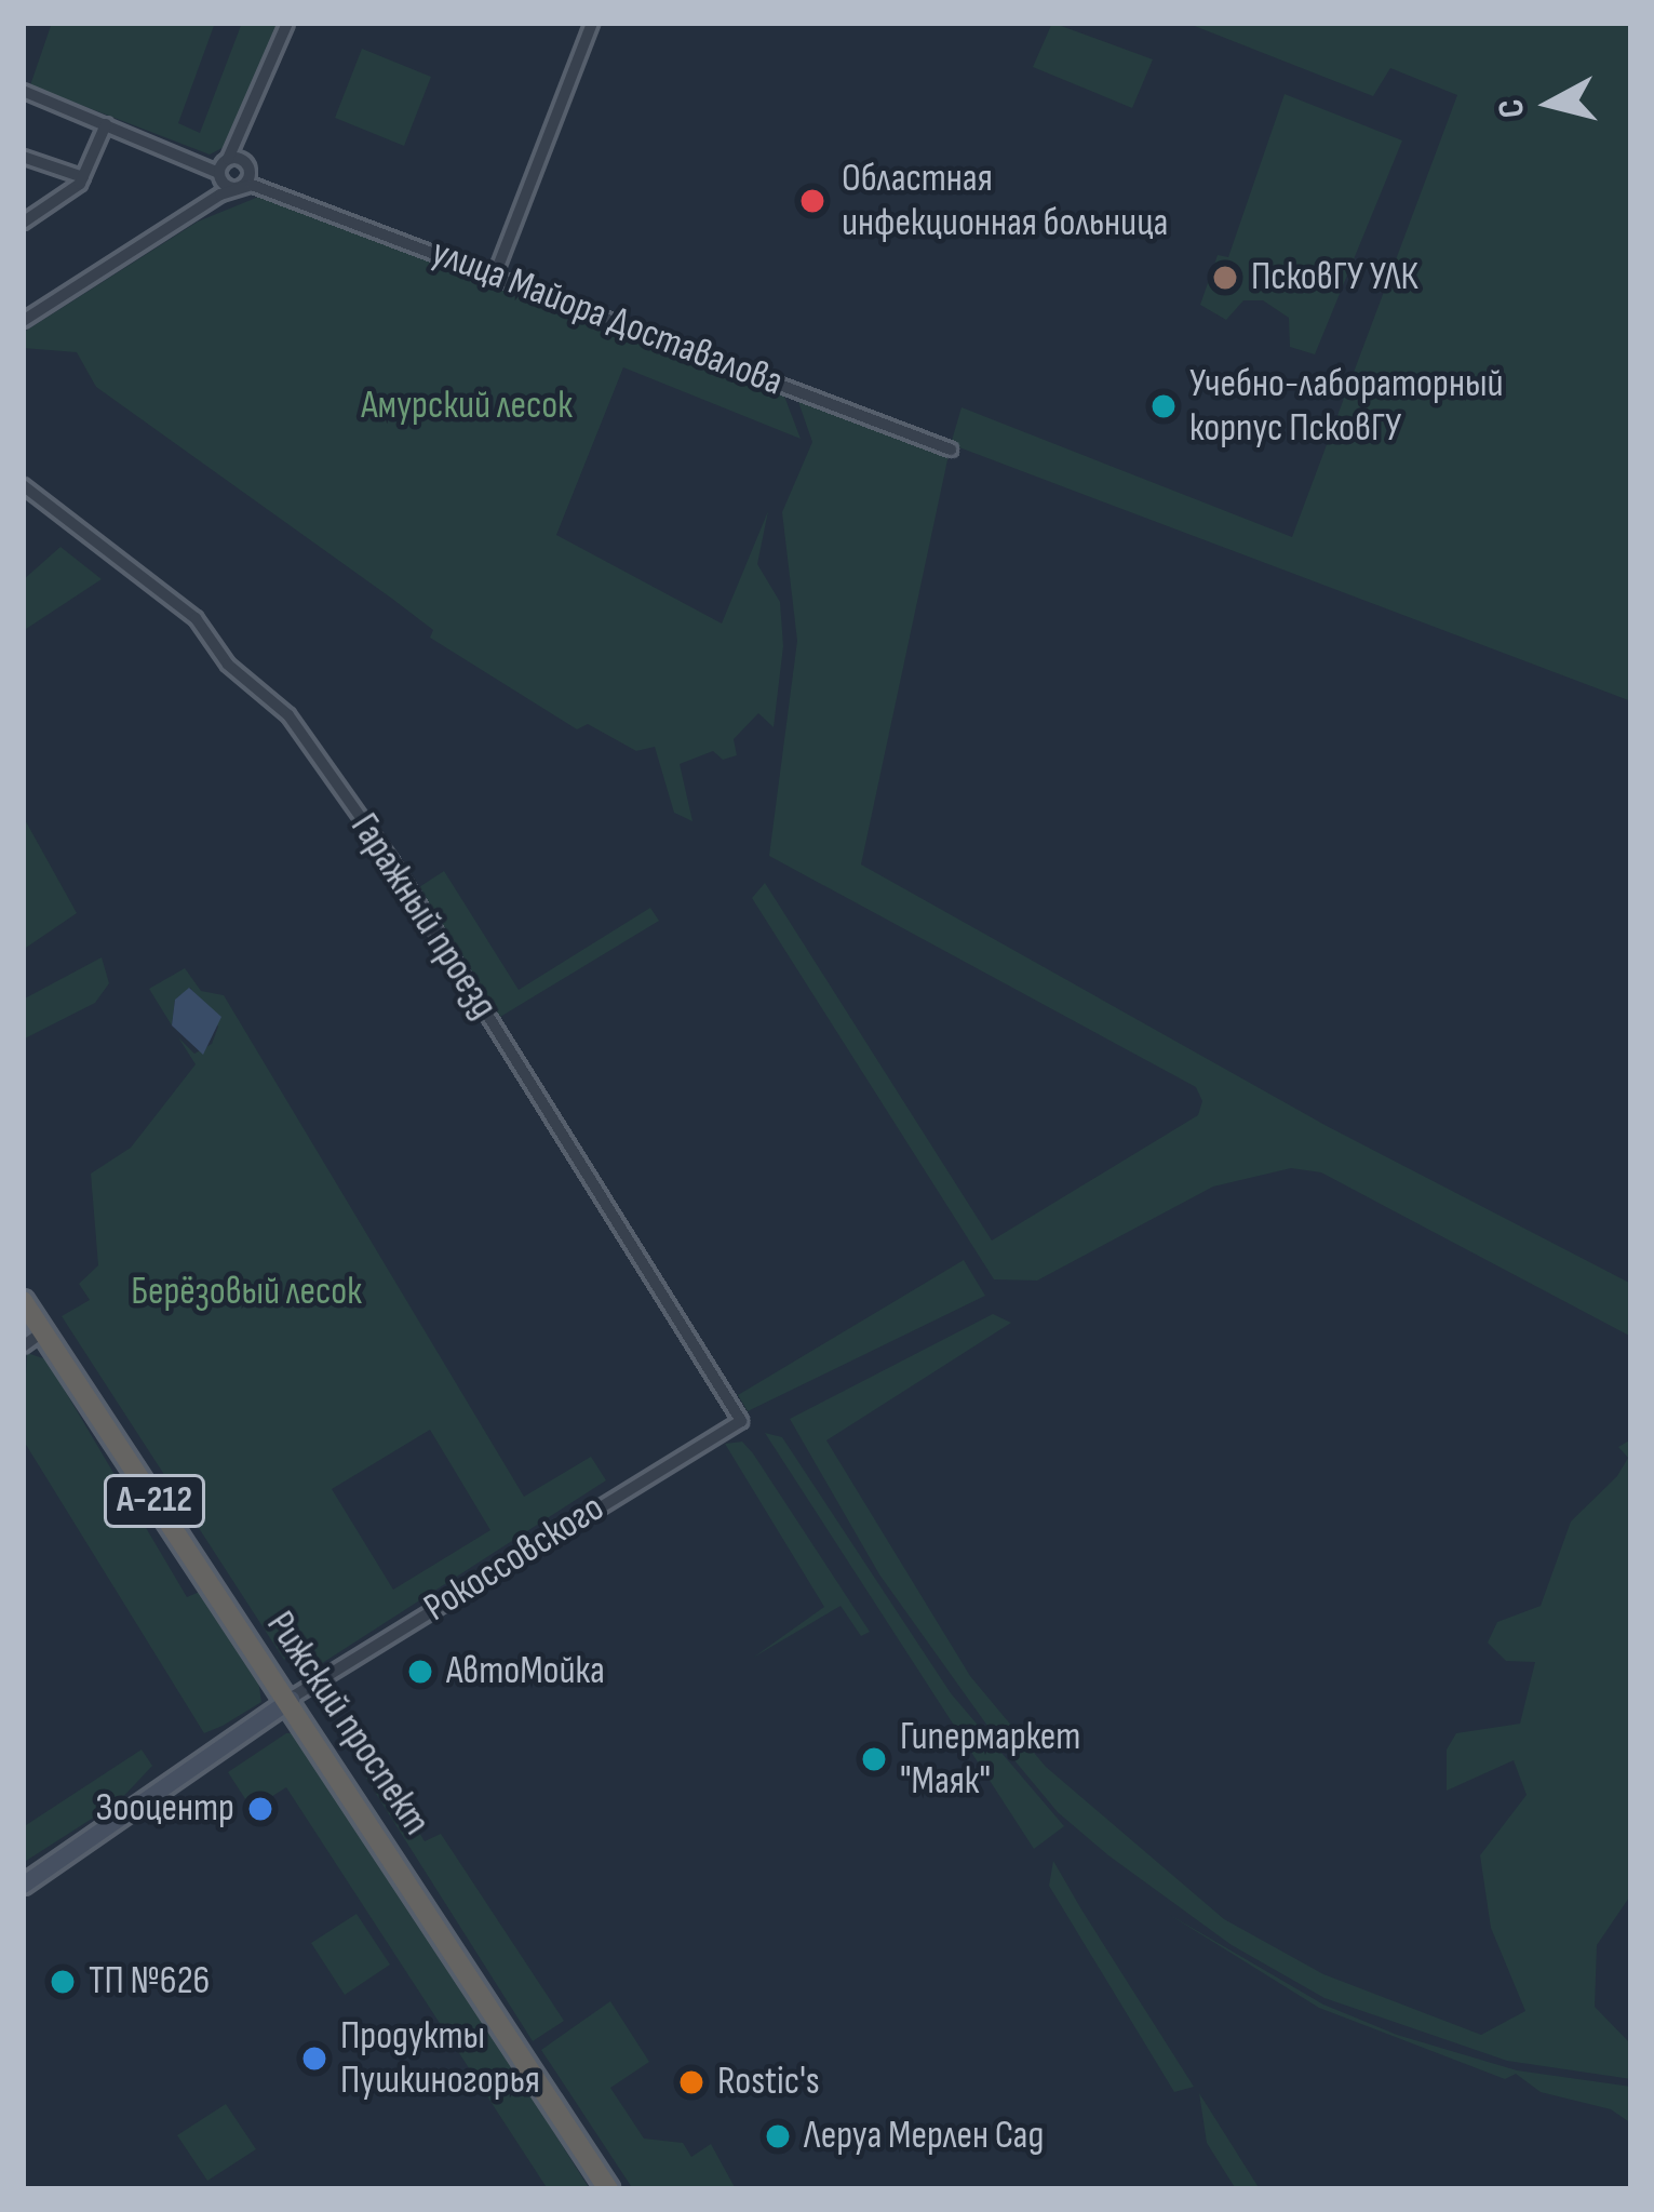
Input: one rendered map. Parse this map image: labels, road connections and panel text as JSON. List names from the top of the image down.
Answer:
{
  "streets": {
    "highway": ["А-212", "Рижский проспект"],
    "street": ["улица Майора Доставалова", "Гаражный проезд", "Рокоссовского"]
  },
  "crossings": [
    ["Гаражный проезд", "Рокоссовского"],
    ["Рокоссовского", "Рижский проспект"]
  ],
  "parks": ["Амурский лесок", "Берёзовый лесок"],
  "places": [
    "Областная инфекционная больница",
    "ПсковГУ УЛК",
    "Учебно-лабораторный корпус ПсковГУ",
    "АвтоМойка",
    "Гипермаркет \"Маяк\"",
    "Зооцентр",
    "ТП №626",
    "Продукты Пушкиногорья",
    "Rostic's",
    "Леруа Мерлен Сад"
  ],
  "north": "left"
}
